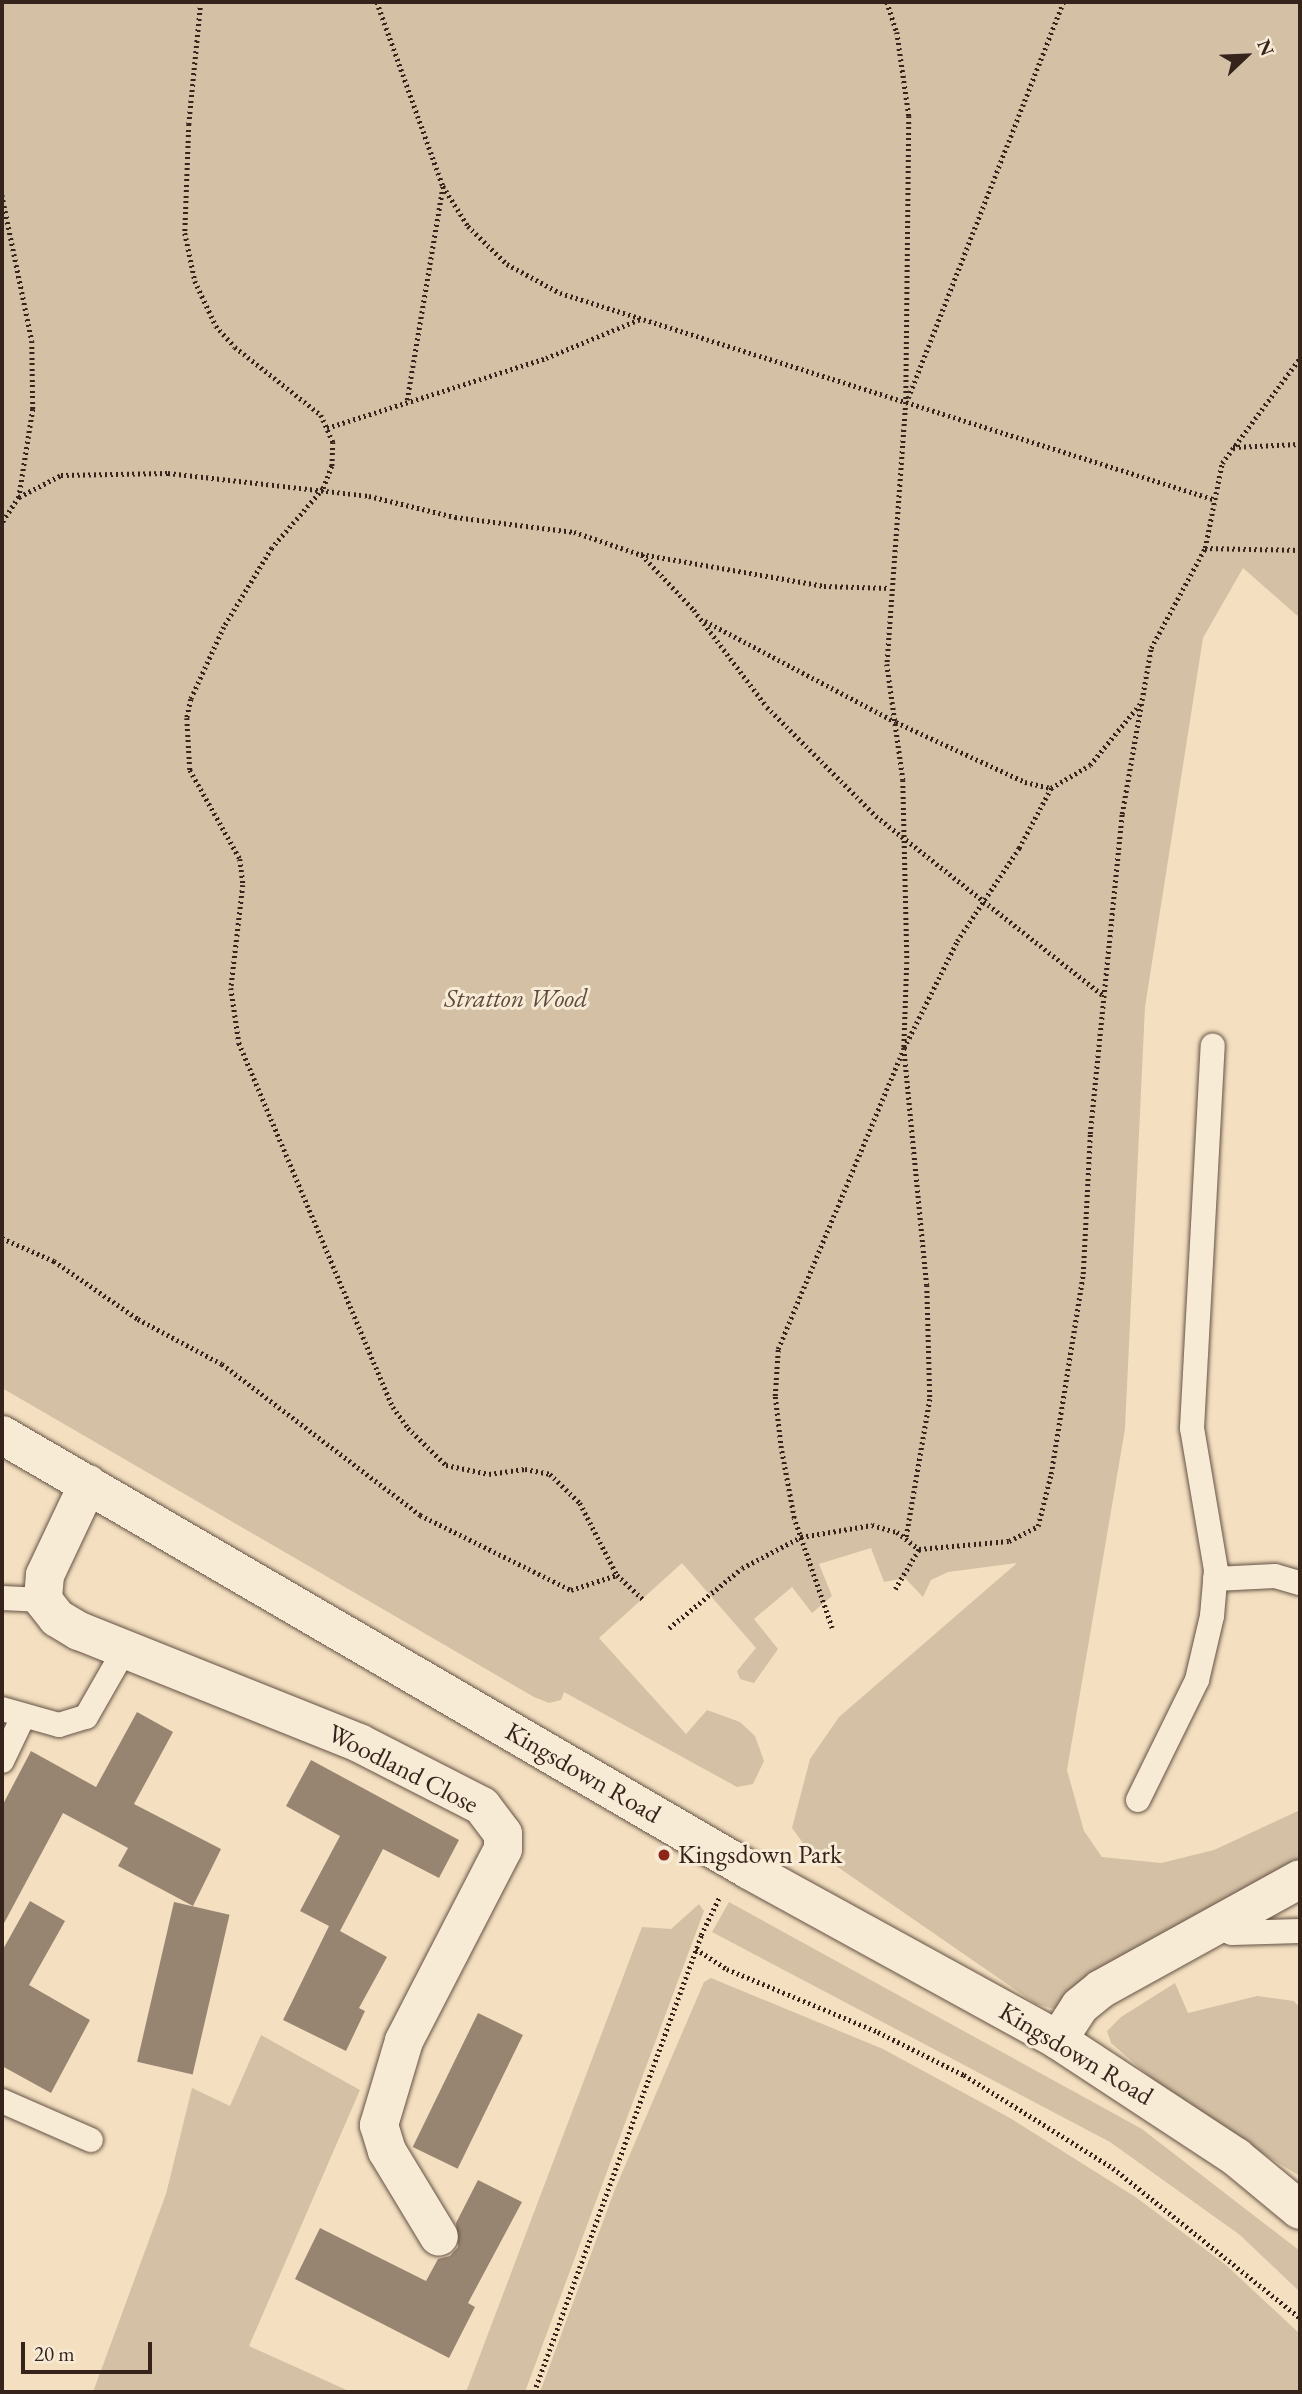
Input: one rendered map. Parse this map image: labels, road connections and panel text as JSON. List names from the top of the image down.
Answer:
{
  "streets": {
    "main road": ["Woodland Close", "Kingsdown Road"]
  },
  "parks": ["Stratton Wood"],
  "places": ["Kingsdown Park"],
  "scale_bar": "20 m",
  "north": "top right"
}
